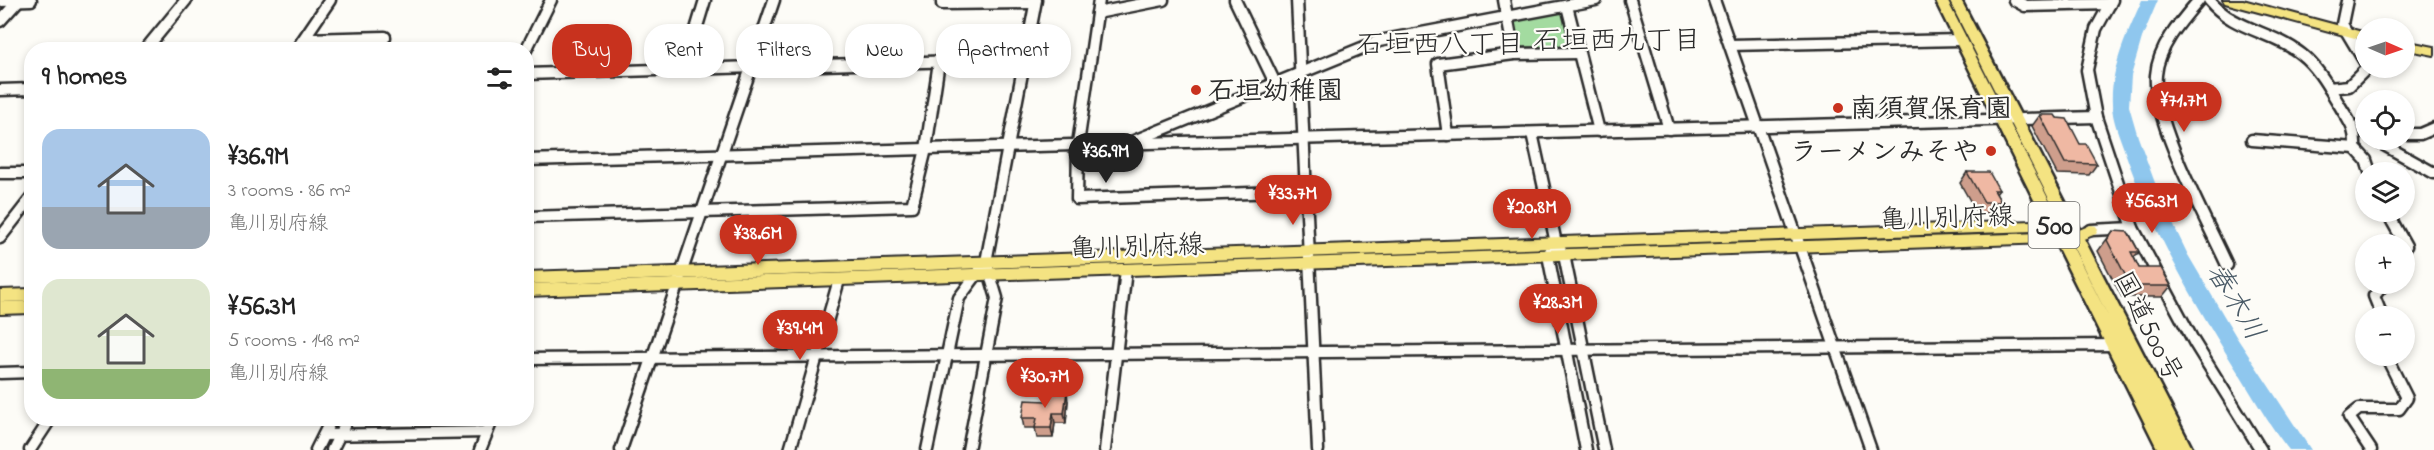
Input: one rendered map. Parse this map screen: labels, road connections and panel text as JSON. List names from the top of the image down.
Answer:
{
  "streets": {
    "highway": ["500", "国道500号"],
    "main road": ["亀川別府線"]
  },
  "crossings": [
    ["亀川別府線", "国道500号"]
  ],
  "districts": ["石垣西九丁目", "石垣西八丁目"],
  "water": ["春木川"],
  "places": ["石垣幼稚園", "南須賀保育園", "ラーメンみそや"],
  "north": "right",
  "page": {
    "map_buttons": ["+", "−"],
    "chip": [
      "Buy",
      "Rent",
      "Filters",
      "New",
      "Apartment"
    ],
    "heading": "9 homes",
    "price": [
      "¥71.7M",
      "¥36.9M",
      "¥33.7M",
      "¥56.3M",
      "¥20.8M",
      "¥38.6M",
      "¥28.3M",
      "¥39.4M",
      "¥30.7M"
    ],
    "list": [
      {
        "name": "¥36.9M",
        "note": "3 rooms · 86 m² · 亀川別府線"
      },
      {
        "name": "¥56.3M",
        "note": "5 rooms · 148 m² · 亀川別府線"
      }
    ]
  }
}
